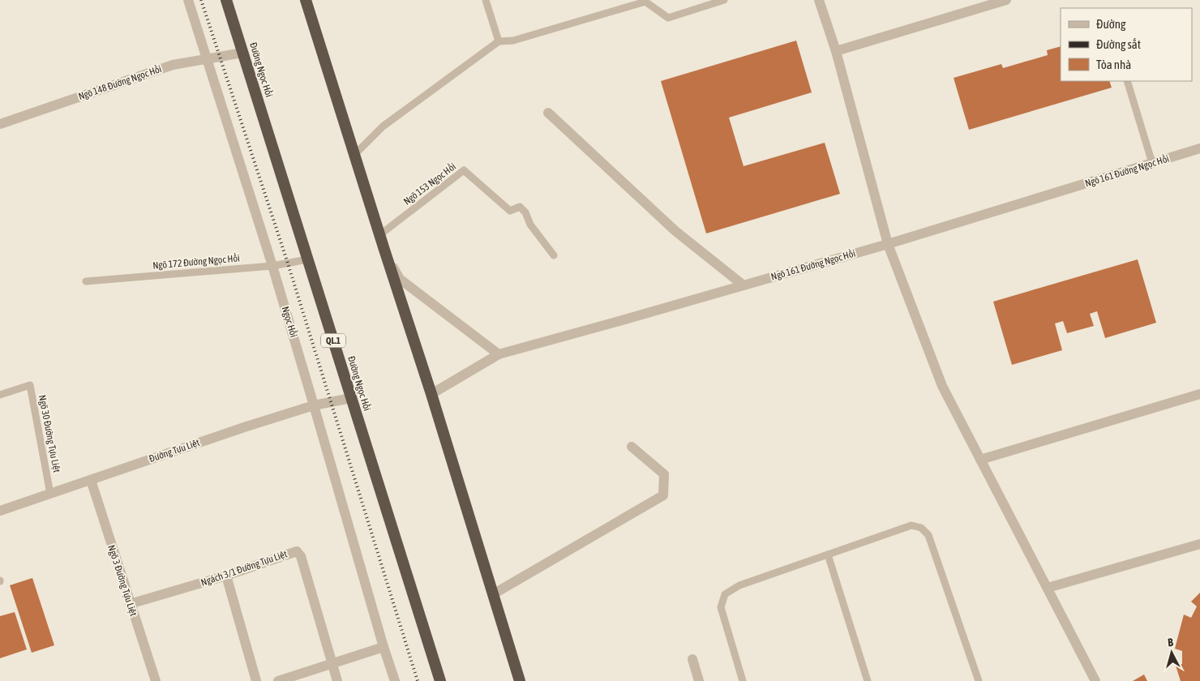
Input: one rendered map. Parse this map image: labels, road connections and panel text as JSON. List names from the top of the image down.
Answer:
{
  "streets": {
    "highway": ["Đường Ngọc Hồi", "QL.1"],
    "street": [
      "Ngõ 148 Đường Ngọc Hồi",
      "Ngõ 161 Đường Ngọc Hồi",
      "Ngọc Hồi",
      "Đường Tựu Liệt",
      "Ngách 3/1 Đường Tựu Liệt",
      "Ngõ 3 Đường Tựu Liệt"
    ],
    "lane": ["Ngõ 153 Ngọc Hồi", "Ngõ 172 Đường Ngọc Hồi", "Ngõ 30 Đường Tựu Liệt"]
  },
  "crossings": [
    ["Đường Ngọc Hồi", "Ngõ 148 Đường Ngọc Hồi"],
    ["Đường Ngọc Hồi", "Ngõ 172 Đường Ngọc Hồi"],
    ["Đường Ngọc Hồi", "Đường Tựu Liệt"],
    ["Ngõ 148 Đường Ngọc Hồi", "Ngọc Hồi"],
    ["Ngõ 172 Đường Ngọc Hồi", "Ngọc Hồi"],
    ["Ngọc Hồi", "Đường Tựu Liệt"],
    ["Ngõ 30 Đường Tựu Liệt", "Đường Tựu Liệt"],
    ["Đường Tựu Liệt", "Ngõ 3 Đường Tựu Liệt"],
    ["Ngách 3/1 Đường Tựu Liệt", "Ngõ 3 Đường Tựu Liệt"]
  ],
  "legend": ["Đường", "Đường sắt", "Tòa nhà"],
  "north": "top"
}
